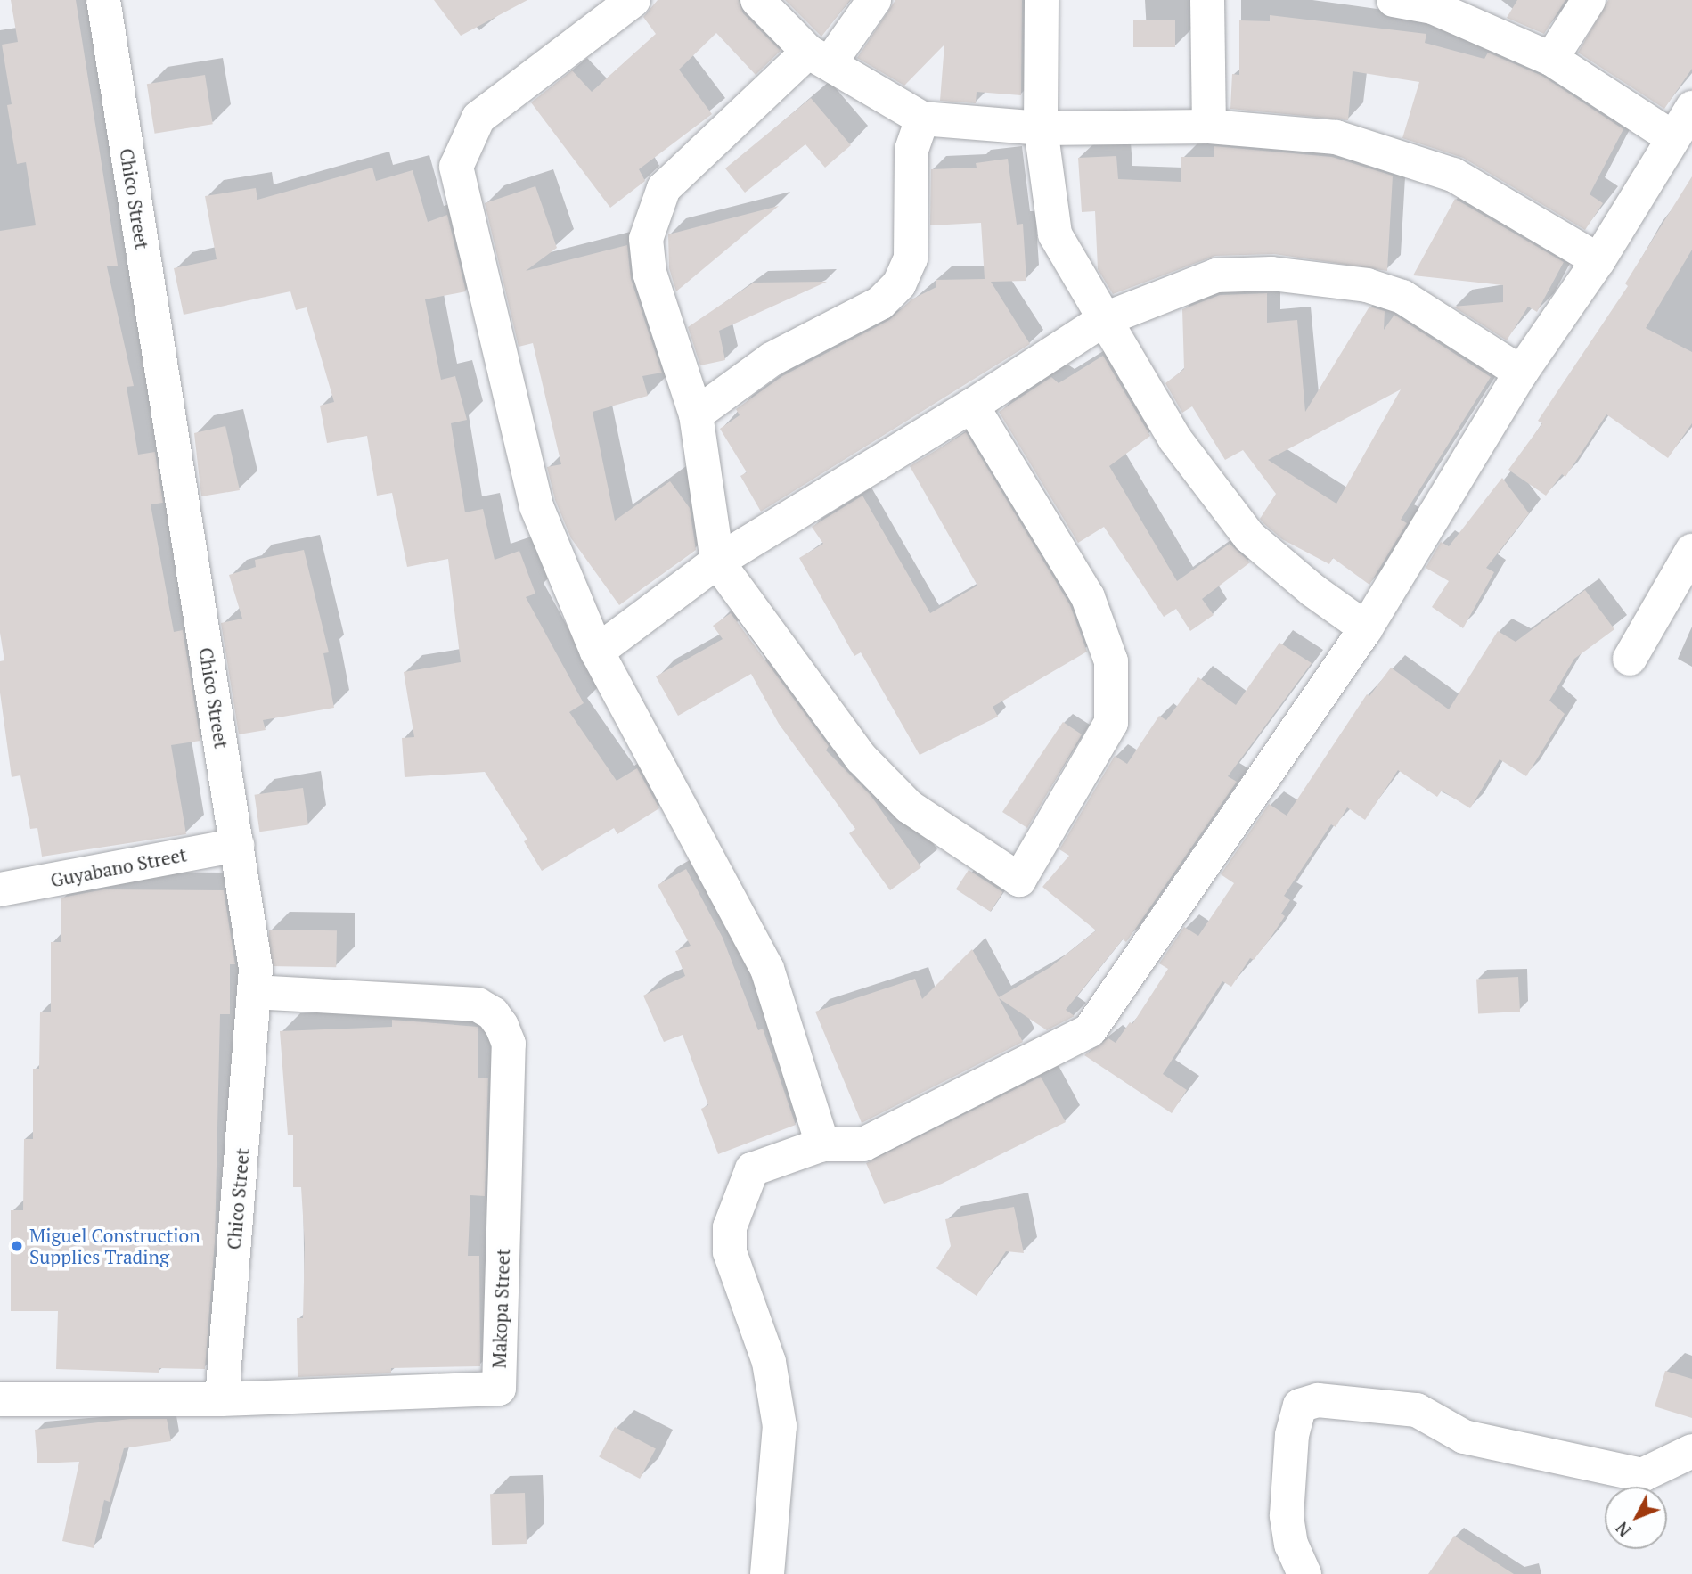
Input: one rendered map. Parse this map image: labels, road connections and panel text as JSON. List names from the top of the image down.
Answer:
{
  "streets": {
    "street": ["Chico Street", "Guyabano Street", "Makopa Street"]
  },
  "crossings": [
    ["Chico Street", "Guyabano Street"],
    ["Chico Street", "Makopa Street"]
  ],
  "places": ["Miguel Construction Supplies Trading"],
  "north": "bottom left"
}
